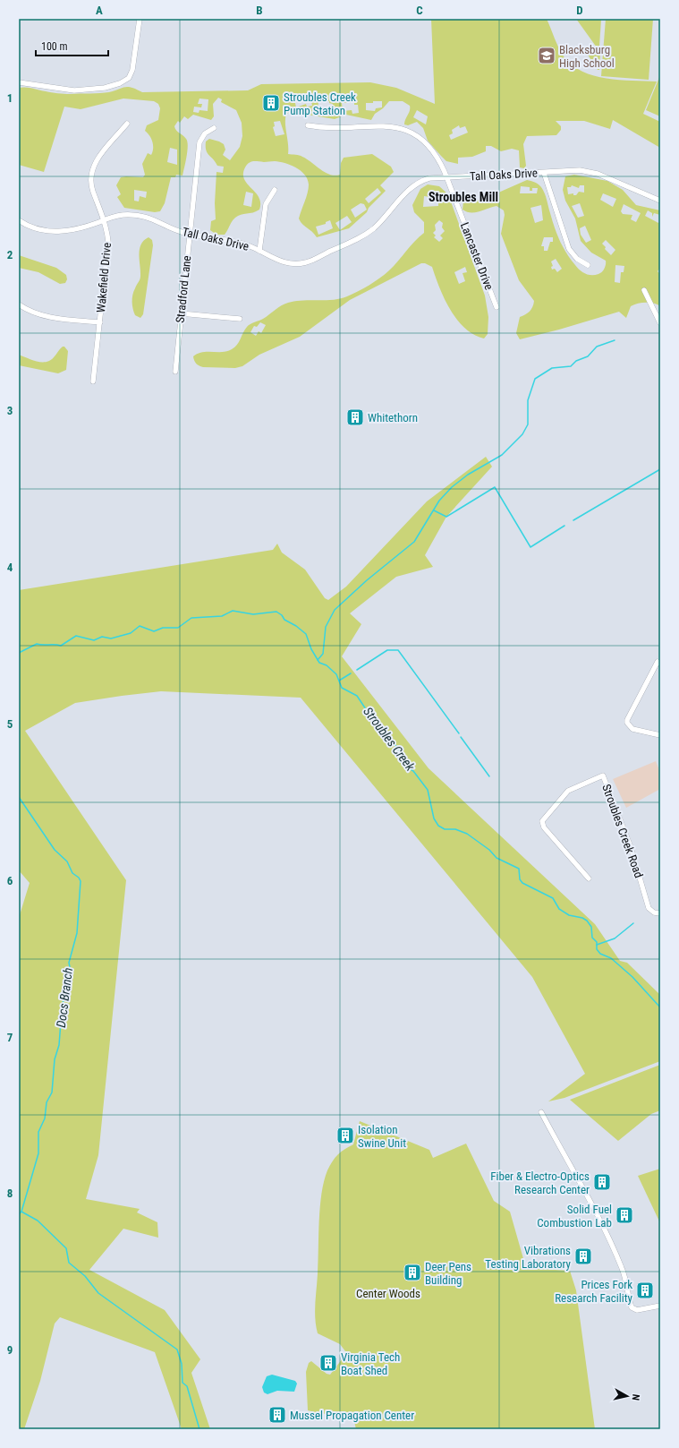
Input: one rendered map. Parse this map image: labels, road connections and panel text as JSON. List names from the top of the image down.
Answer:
{
  "streets": {
    "street": [
      "Tall Oaks Drive",
      "Lancaster Drive",
      "Wakefield Drive",
      "Stradford Lane",
      "Stroubles Creek Road"
    ]
  },
  "crossings": [
    ["Tall Oaks Drive", "Lancaster Drive"],
    ["Tall Oaks Drive", "Wakefield Drive"],
    ["Tall Oaks Drive", "Stradford Lane"]
  ],
  "districts": ["Stroubles Mill"],
  "water": ["Stroubles Creek", "Docs Branch"],
  "parks": ["Center Woods"],
  "places": {
    "school or university": ["Blacksburg High School"],
    "building": [
      "Stroubles Creek Pump Station",
      "Whitethorn",
      "Isolation Swine Unit",
      "Fiber & Electro-Optics Research Center",
      "Solid Fuel Combustion Lab",
      "Vibrations Testing Laboratory",
      "Deer Pens Building",
      "Prices Fork Research Facility",
      "Virginia Tech Boat Shed",
      "Mussel Propagation Center"
    ]
  },
  "scale_bar": "100 m",
  "north": "right",
  "grid": {
    "columns": [
      "A",
      "B",
      "C",
      "D"
    ],
    "rows": [
      "1",
      "2",
      "3",
      "4",
      "5",
      "6",
      "7",
      "8",
      "9"
    ]
  }
}
